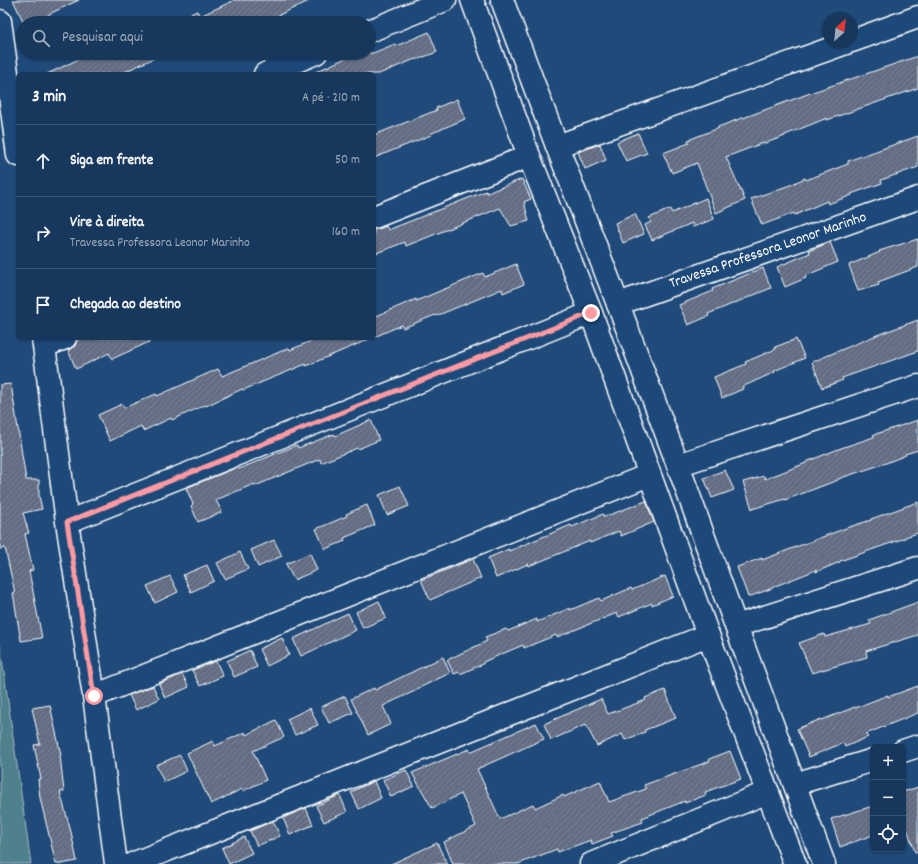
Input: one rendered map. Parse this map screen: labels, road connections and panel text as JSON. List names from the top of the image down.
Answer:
{
  "streets": {
    "street": ["Travessa Professora Leonor Marinho"]
  },
  "north": "top right",
  "page": {
    "search": "Pesquisar aqui",
    "heading": ["3 min", "A pé · 210 m"],
    "list": [
      ["Siga em frente", "50 m"],
      ["Vire à direita", "Travessa Professora Leonor Marinho", "160 m"],
      "Chegada ao destino"
    ],
    "map_buttons": ["+", "−"]
  }
}
